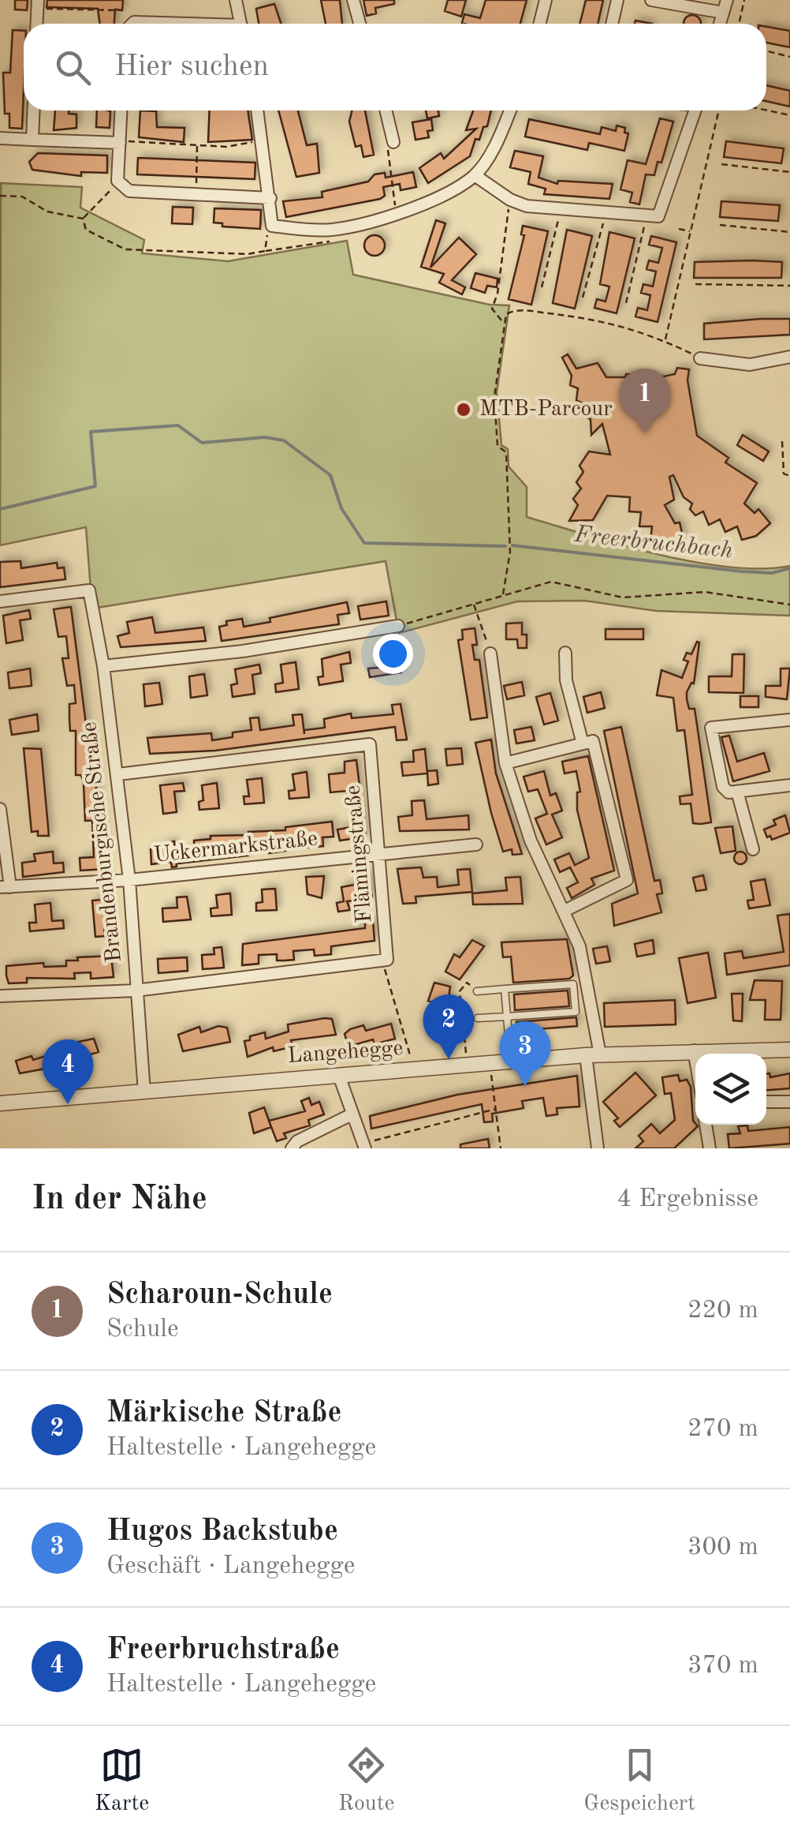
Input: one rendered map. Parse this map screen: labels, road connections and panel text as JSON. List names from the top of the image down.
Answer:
{
  "streets": {
    "street": [
      "Brandenburgische Straße",
      "Uckermarkstraße",
      "Flämingstraße",
      "Langehegge"
    ]
  },
  "crossings": [
    ["Brandenburgische Straße", "Uckermarkstraße"],
    ["Brandenburgische Straße", "Flämingstraße"],
    ["Brandenburgische Straße", "Langehegge"],
    ["Uckermarkstraße", "Flämingstraße"]
  ],
  "water": ["Freerbruchbach"],
  "places": ["MTB-Parcour"],
  "page": {
    "search": "Hier suchen",
    "pins": [
      "1",
      "2",
      "3",
      "4"
    ],
    "heading": ["In der Nähe", "4 Ergebnisse"],
    "list": [
      {
        "mark": "1",
        "name": "Scharoun-Schule",
        "note": "Schule",
        "value": "220 m"
      },
      {
        "mark": "2",
        "name": "Märkische Straße",
        "note": "Haltestelle · Langehegge",
        "value": "270 m"
      },
      {
        "mark": "3",
        "name": "Hugos Backstube",
        "note": "Geschäft · Langehegge",
        "value": "300 m"
      },
      {
        "mark": "4",
        "name": "Freerbruchstraße",
        "note": "Haltestelle · Langehegge",
        "value": "370 m"
      }
    ],
    "nav": ["Karte", "Route", "Gespeichert"]
  }
}
